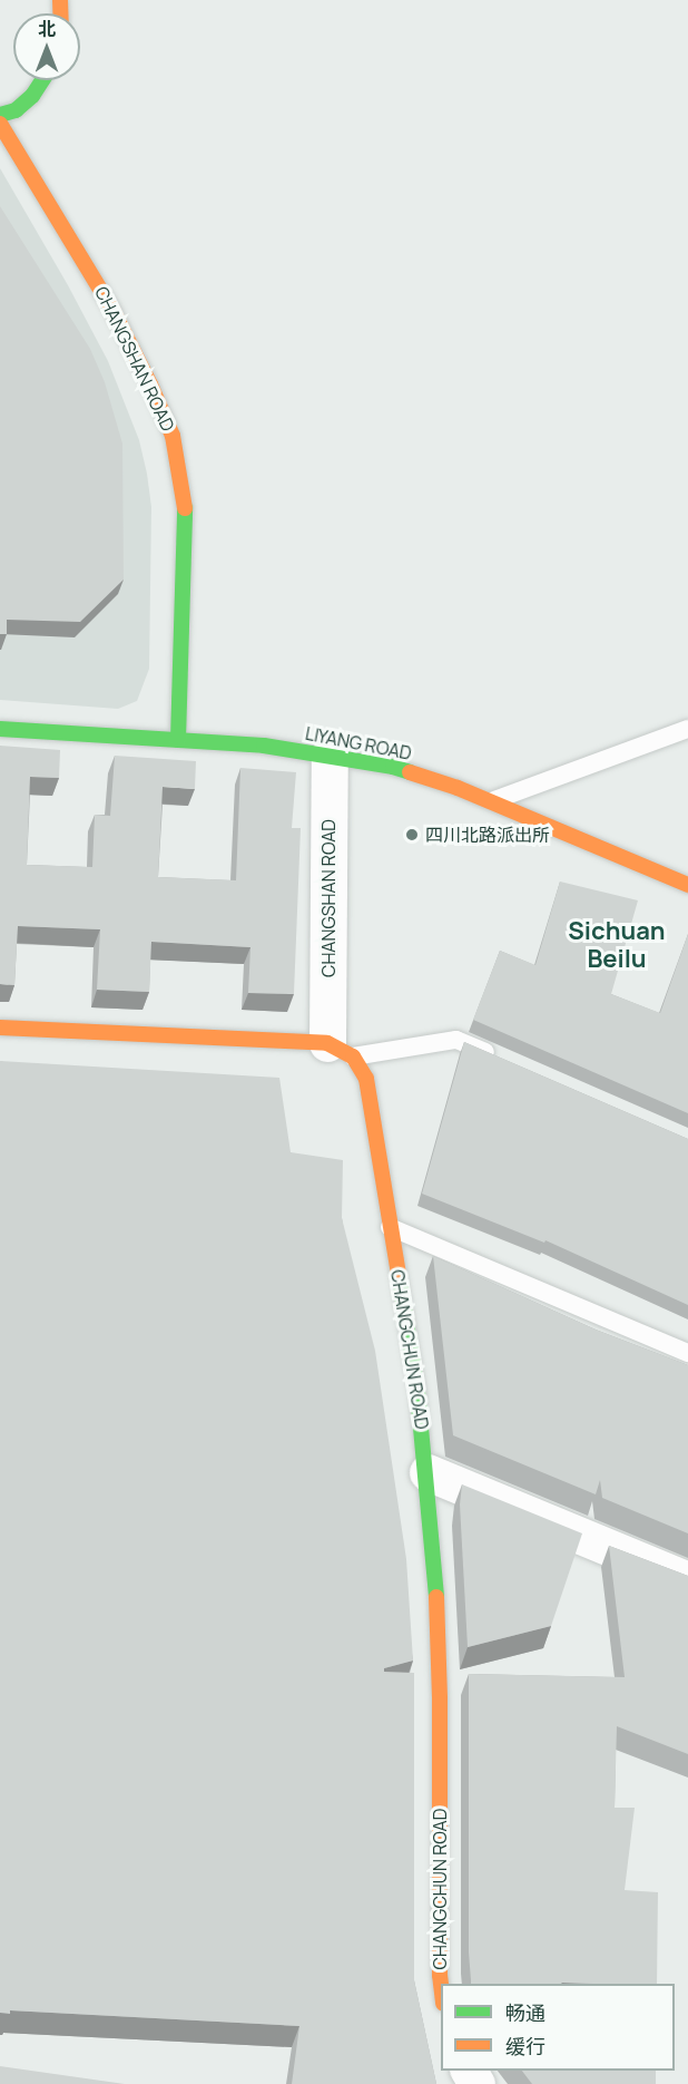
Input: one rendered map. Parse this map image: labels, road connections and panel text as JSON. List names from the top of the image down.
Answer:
{
  "streets": {
    "street": ["CHANGSHAN ROAD", "LIYANG ROAD", "CHANGCHUN ROAD"]
  },
  "crossings": [
    ["CHANGSHAN ROAD", "LIYANG ROAD"],
    ["CHANGSHAN ROAD", "CHANGCHUN ROAD"]
  ],
  "districts": ["Sichuan Beilu"],
  "places": ["四川北路派出所"],
  "legend": ["畅通", "缓行"],
  "north": "top"
}
